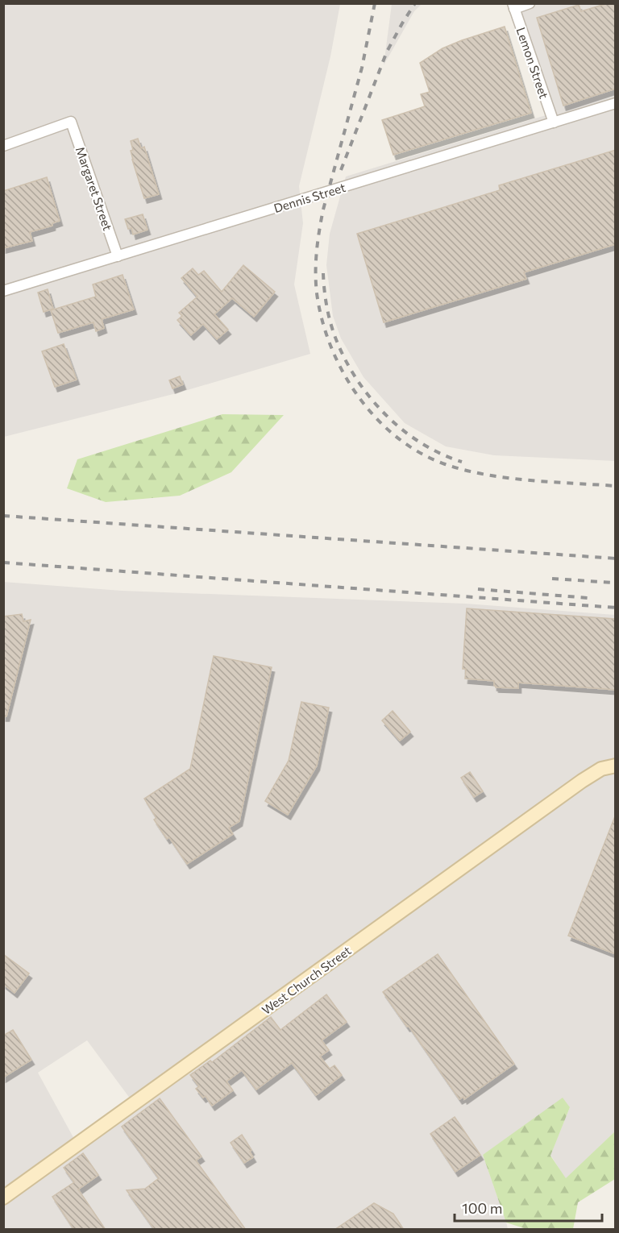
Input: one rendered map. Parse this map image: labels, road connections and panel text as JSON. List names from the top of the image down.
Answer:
{
  "streets": {
    "street": [
      "Lemon Street",
      "Margaret Street",
      "Dennis Street",
      "West Church Street"
    ]
  },
  "crossings": [
    ["Lemon Street", "Dennis Street"],
    ["Margaret Street", "Dennis Street"]
  ],
  "scale_bar": "100 m"
}
